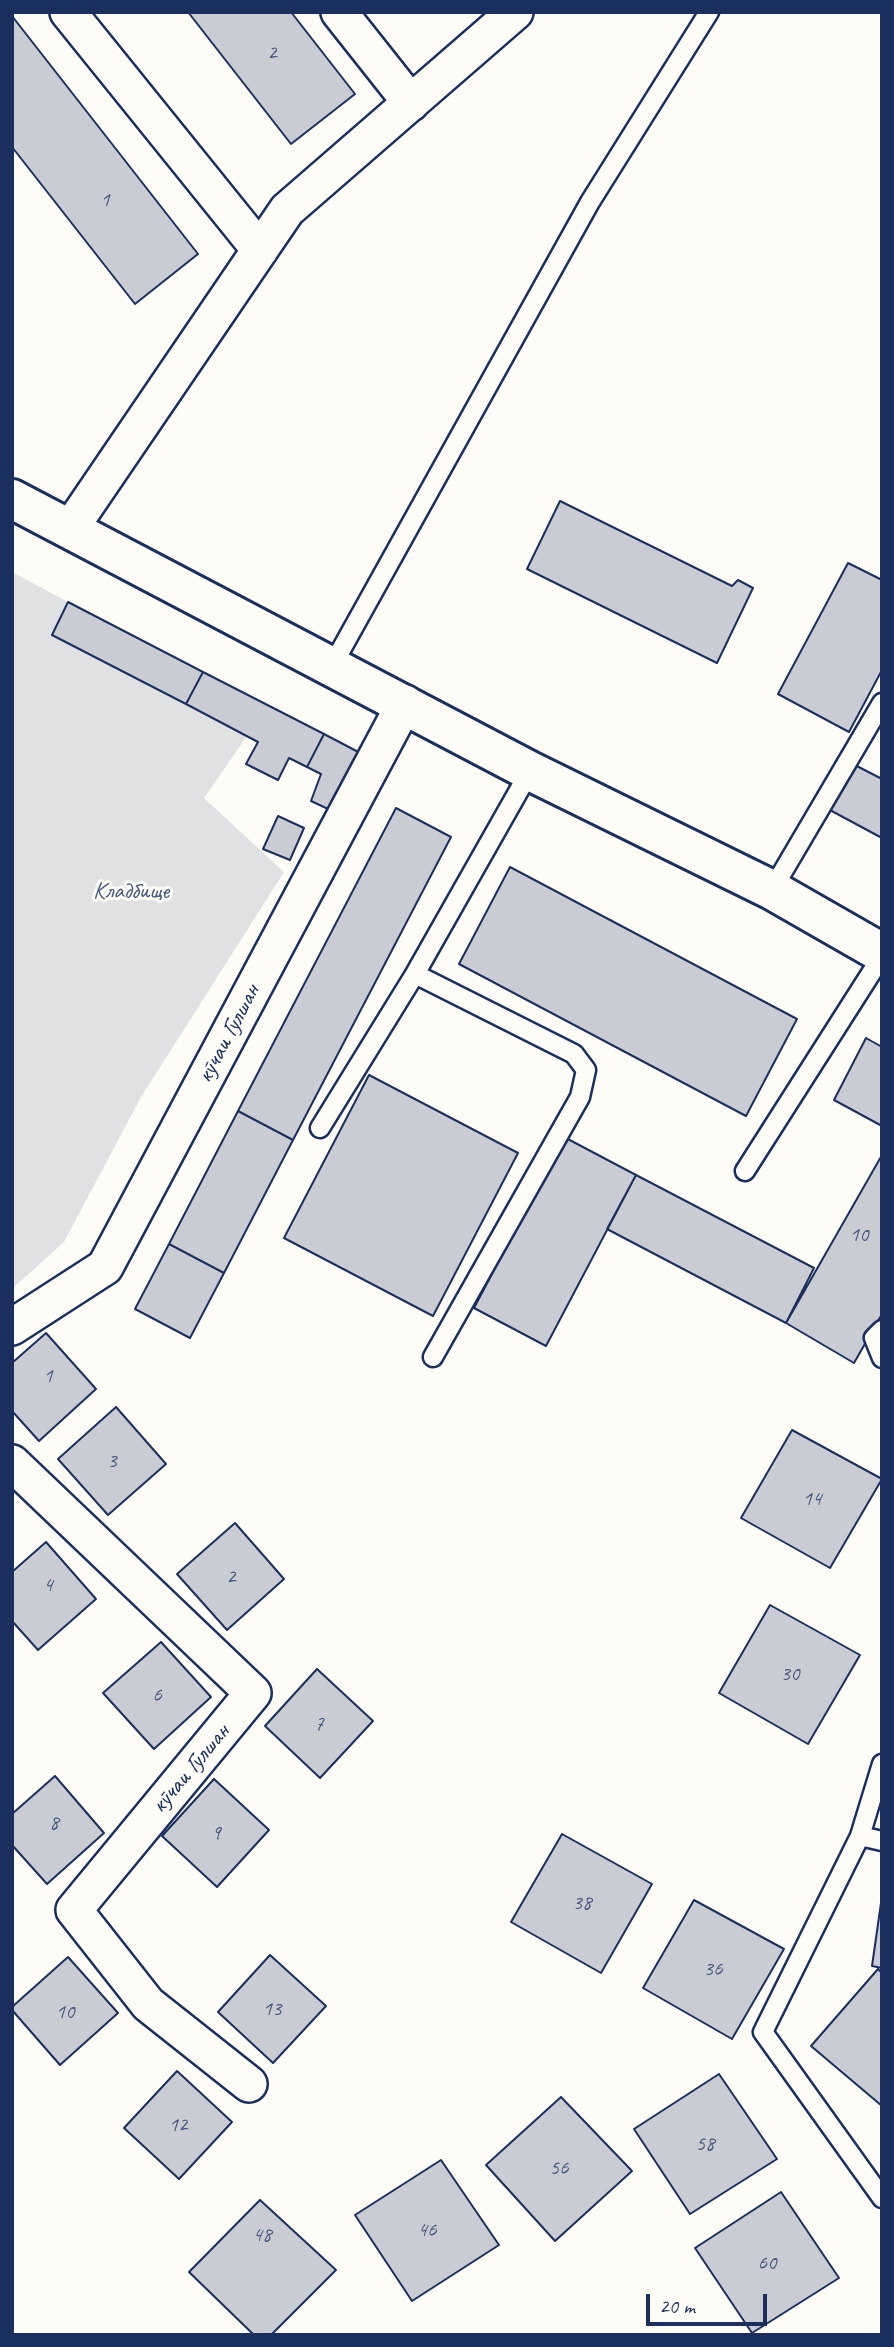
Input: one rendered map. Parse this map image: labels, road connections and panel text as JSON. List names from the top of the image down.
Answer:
{
  "streets": {
    "street": ["кӯчаи Гулшан"]
  },
  "parks": ["Кладбище"],
  "house_numbers": [
    "2",
    "1",
    "10",
    "1",
    "3",
    "14",
    "2",
    "4",
    "30",
    "6",
    "7",
    "8",
    "9",
    "38",
    "36",
    "13",
    "10",
    "12",
    "58",
    "56",
    "46",
    "48",
    "60"
  ],
  "scale_bar": "20 m"
}
